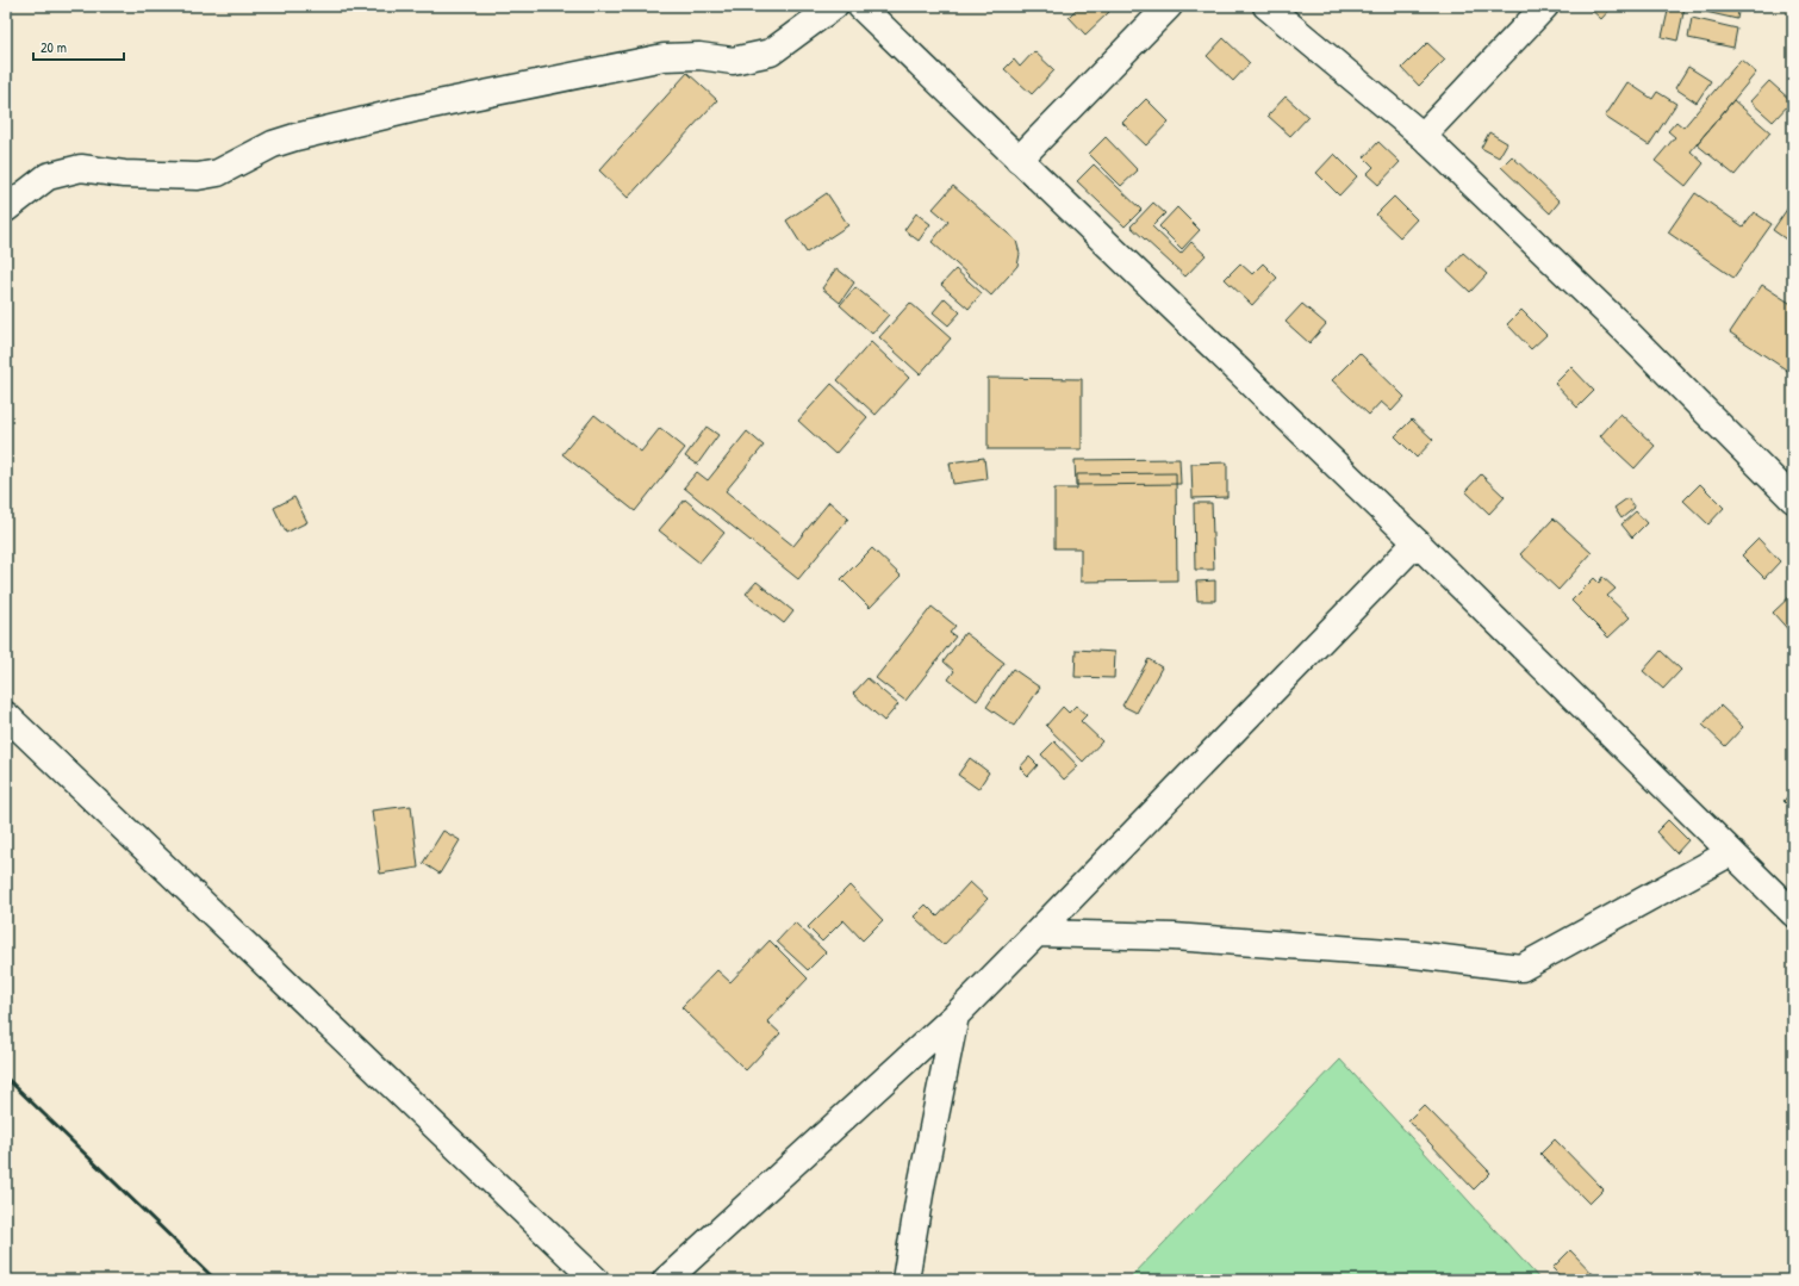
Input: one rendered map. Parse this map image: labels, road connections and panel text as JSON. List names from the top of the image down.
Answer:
{
  "scale_bar": "20 m"
}
